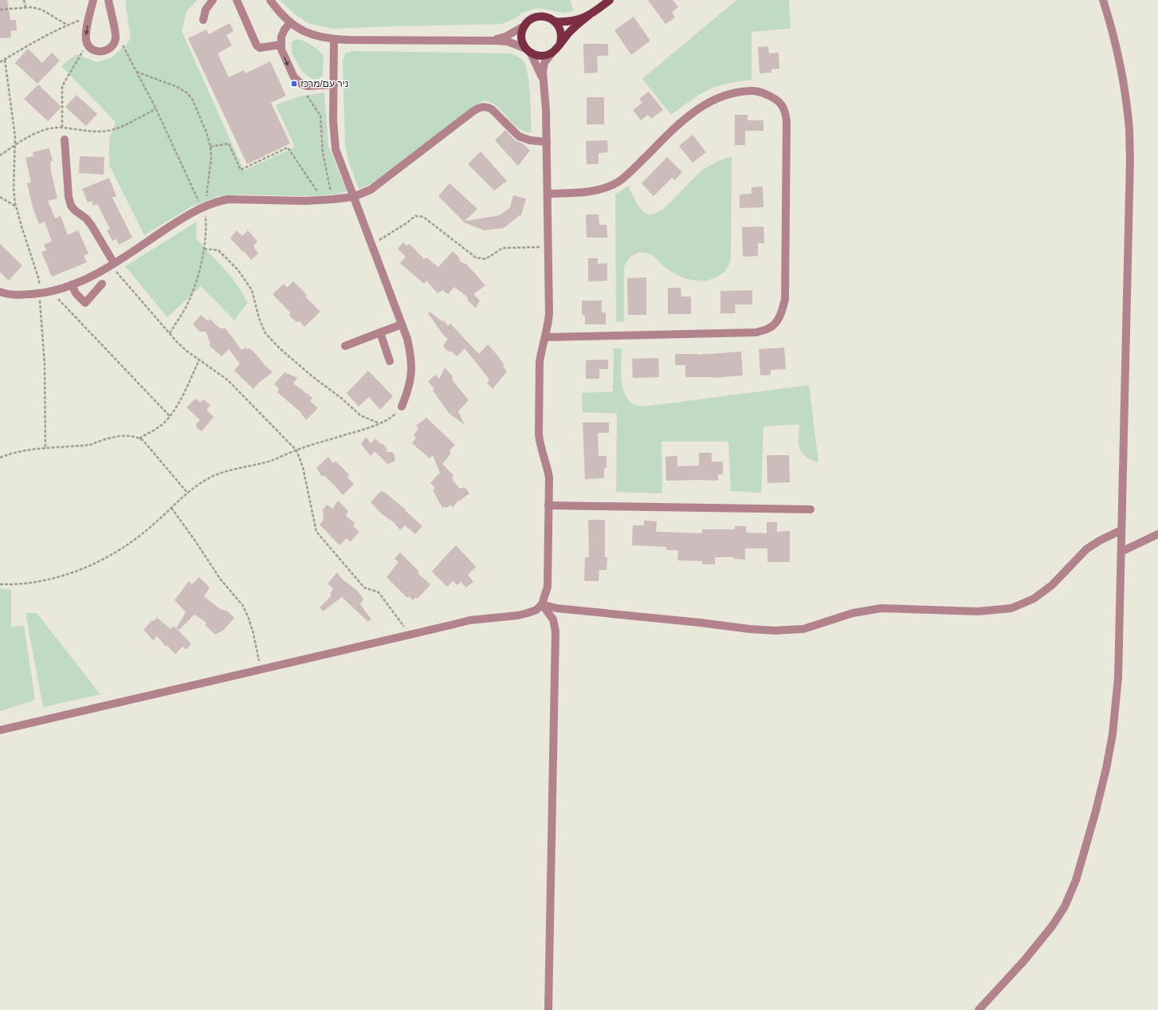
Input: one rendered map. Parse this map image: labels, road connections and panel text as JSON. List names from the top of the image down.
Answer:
{
  "places": {
    "transit": ["ניר עם/מרכז"]
  }
}
